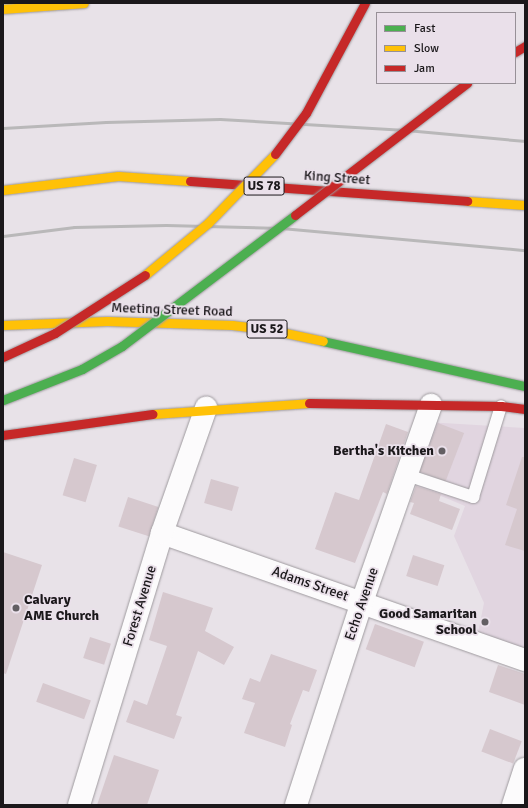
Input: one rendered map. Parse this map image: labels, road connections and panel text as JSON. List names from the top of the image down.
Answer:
{
  "streets": {
    "main road": [
      "King Street",
      "US 78",
      "Meeting Street Road",
      "US 52"
    ],
    "street": ["Adams Street", "Echo Avenue", "Forest Avenue"]
  },
  "crossings": [
    ["Adams Street", "Echo Avenue"],
    ["Adams Street", "Forest Avenue"]
  ],
  "places": ["Bertha's Kitchen", "Calvary AME Church", "Good Samaritan School"],
  "legend": ["Fast", "Slow", "Jam"]
}
